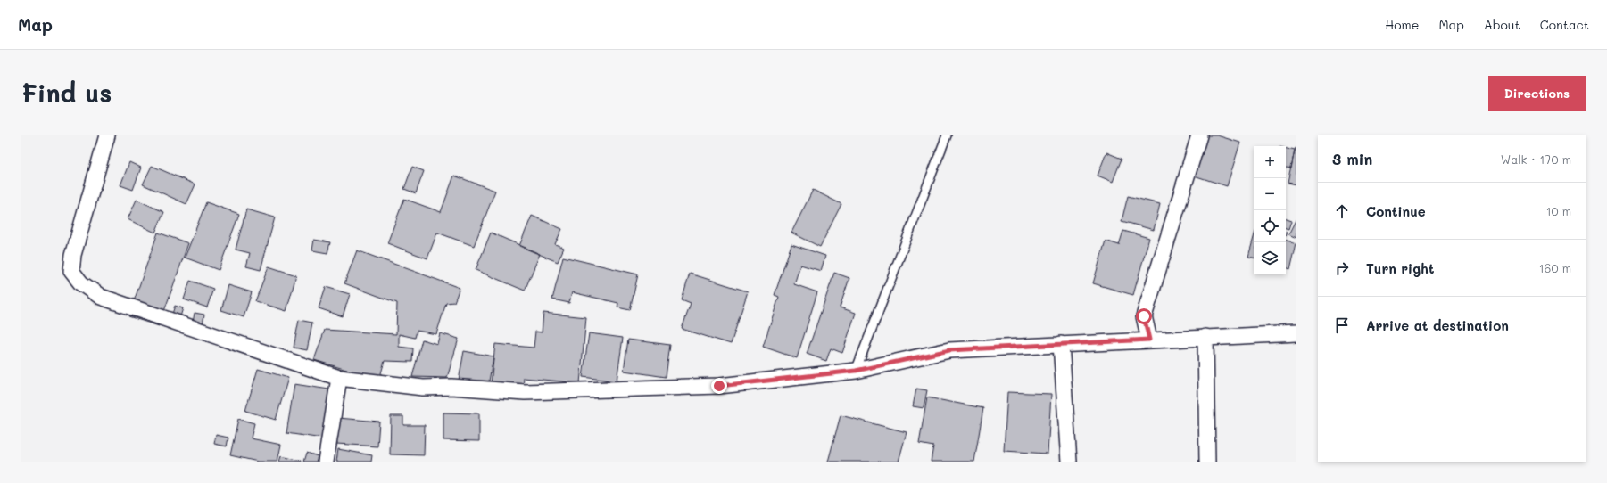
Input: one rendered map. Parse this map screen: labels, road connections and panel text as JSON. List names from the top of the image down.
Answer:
{
  "page": {
    "header": "Map",
    "nav": [
      "Home",
      "Map",
      "About",
      "Contact"
    ],
    "buttons": "Directions",
    "title": "Find us",
    "heading": ["3 min", "Walk · 170 m"],
    "map_buttons": ["+", "−"],
    "list": [
      ["Continue", "10 m"],
      ["Turn right", "160 m"],
      "Arrive at destination"
    ]
  }
}
